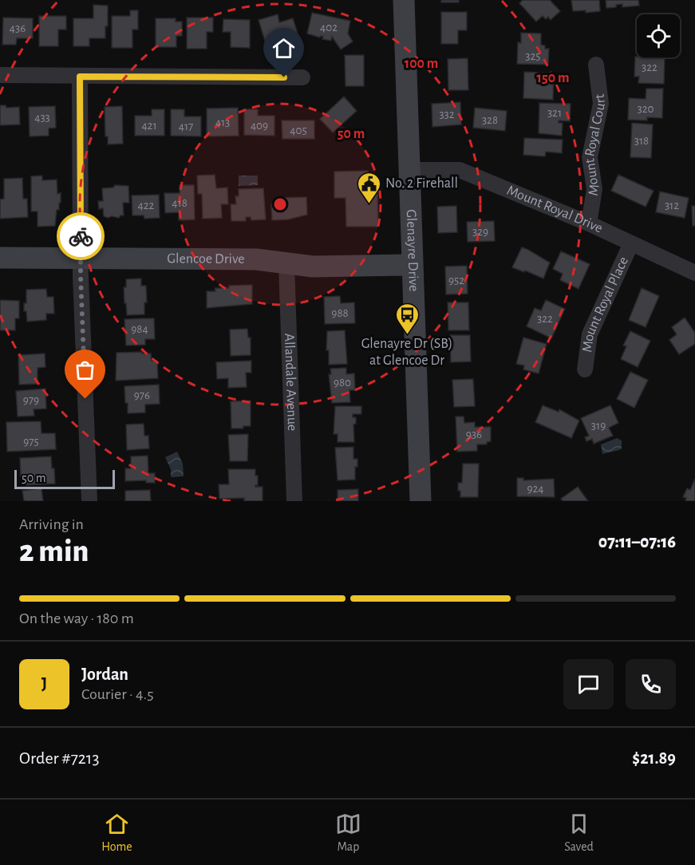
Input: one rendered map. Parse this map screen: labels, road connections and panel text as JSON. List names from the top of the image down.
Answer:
{
  "streets": {
    "street": [
      "Mount Royal Court",
      "Mount Royal Drive",
      "Glenayre Drive",
      "Glencoe Drive",
      "Mount Royal Place",
      "Allandale Avenue"
    ]
  },
  "crossings": [
    ["Mount Royal Court", "Mount Royal Drive"],
    ["Mount Royal Drive", "Glenayre Drive"],
    ["Mount Royal Drive", "Mount Royal Place"],
    ["Glenayre Drive", "Glencoe Drive"],
    ["Glencoe Drive", "Allandale Avenue"]
  ],
  "places": {
    "public building": ["No. 2 Firehall"],
    "bus stop": ["Glenayre Dr (SB) at Glencoe Dr"]
  },
  "house_numbers": [
    "402",
    "436",
    "325",
    "322",
    "320",
    "321",
    "332",
    "433",
    "328",
    "413",
    "421",
    "409",
    "417",
    "405",
    "318",
    "418",
    "422",
    "312",
    "329",
    "952",
    "988",
    "322",
    "984",
    "980",
    "976",
    "979",
    "319",
    "936",
    "975",
    "924"
  ],
  "scale_bar": "50 m",
  "page": {
    "scale": "50 m",
    "heading": ["2 min", "Arriving in", "07:11–07:16"],
    "panel": [
      "Jordan",
      "Courier · 4.5",
      "Order #7213",
      "$21.89"
    ],
    "bar": "On the way · 180 m",
    "round": "J",
    "tabs": ["Home", "Map", "Saved"]
  },
  "rings": ["100 m", "150 m", "50 m"]
}
